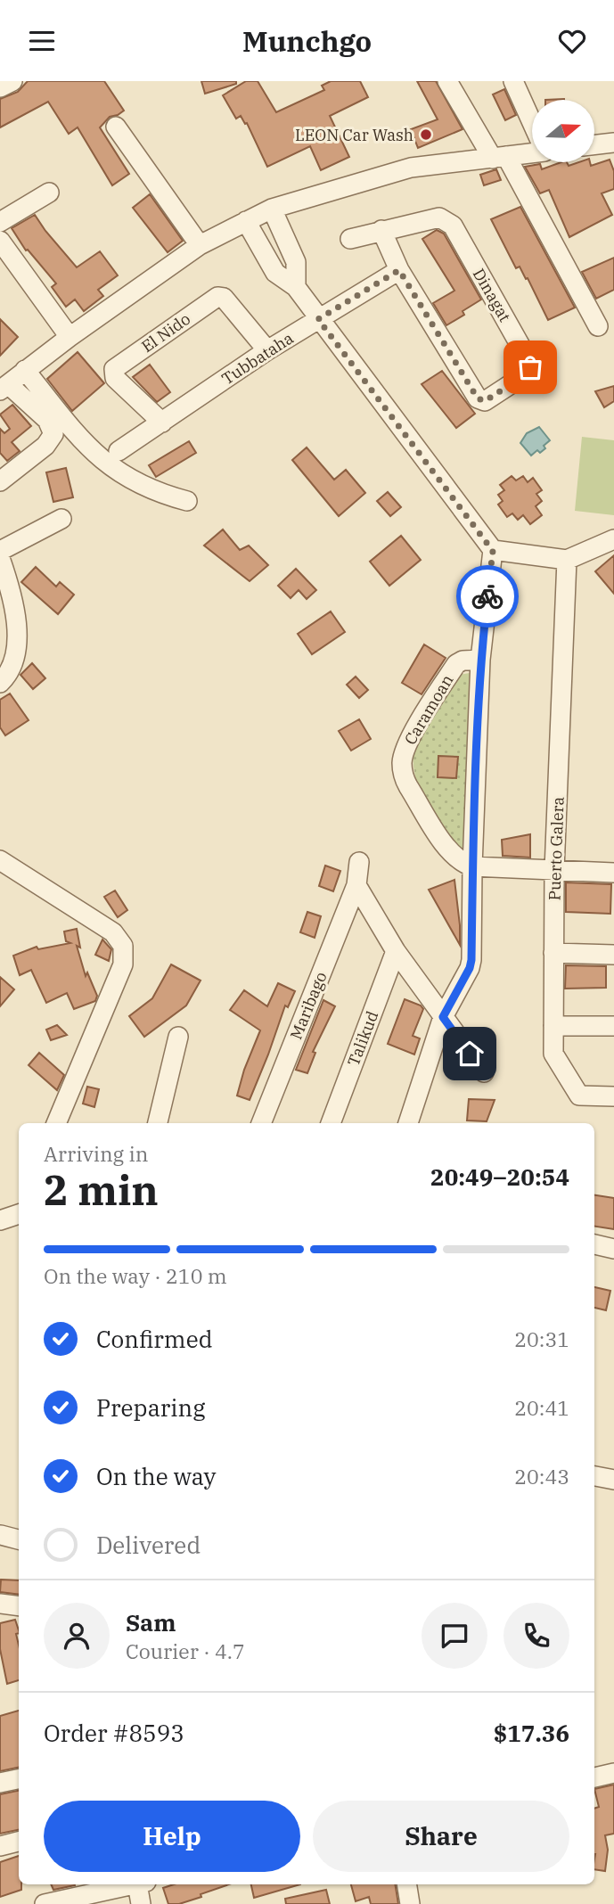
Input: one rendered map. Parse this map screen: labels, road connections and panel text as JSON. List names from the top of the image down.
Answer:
{
  "streets": {
    "street": [
      "Dinagat",
      "El Nido",
      "Tubbataha",
      "Caramoan",
      "Puerto Galera",
      "Maribago",
      "Talikud"
    ]
  },
  "crossings": [
    ["Dinagat", "Tubbataha"],
    ["El Nido", "Tubbataha"]
  ],
  "places": ["LEON Car Wash"],
  "north": "right",
  "page": {
    "header": "Munchgo",
    "heading": ["2 min", "Arriving in", "20:49–20:54"],
    "panel": [
      "Sam",
      "Courier · 4.7",
      "Order #8593",
      "$17.36"
    ],
    "bar": "On the way · 210 m",
    "list": [
      ["Confirmed", "20:31"],
      ["Preparing", "20:41"],
      ["On the way", "20:43"],
      "Delivered"
    ],
    "buttons": ["Help", "Share"]
  }
}
